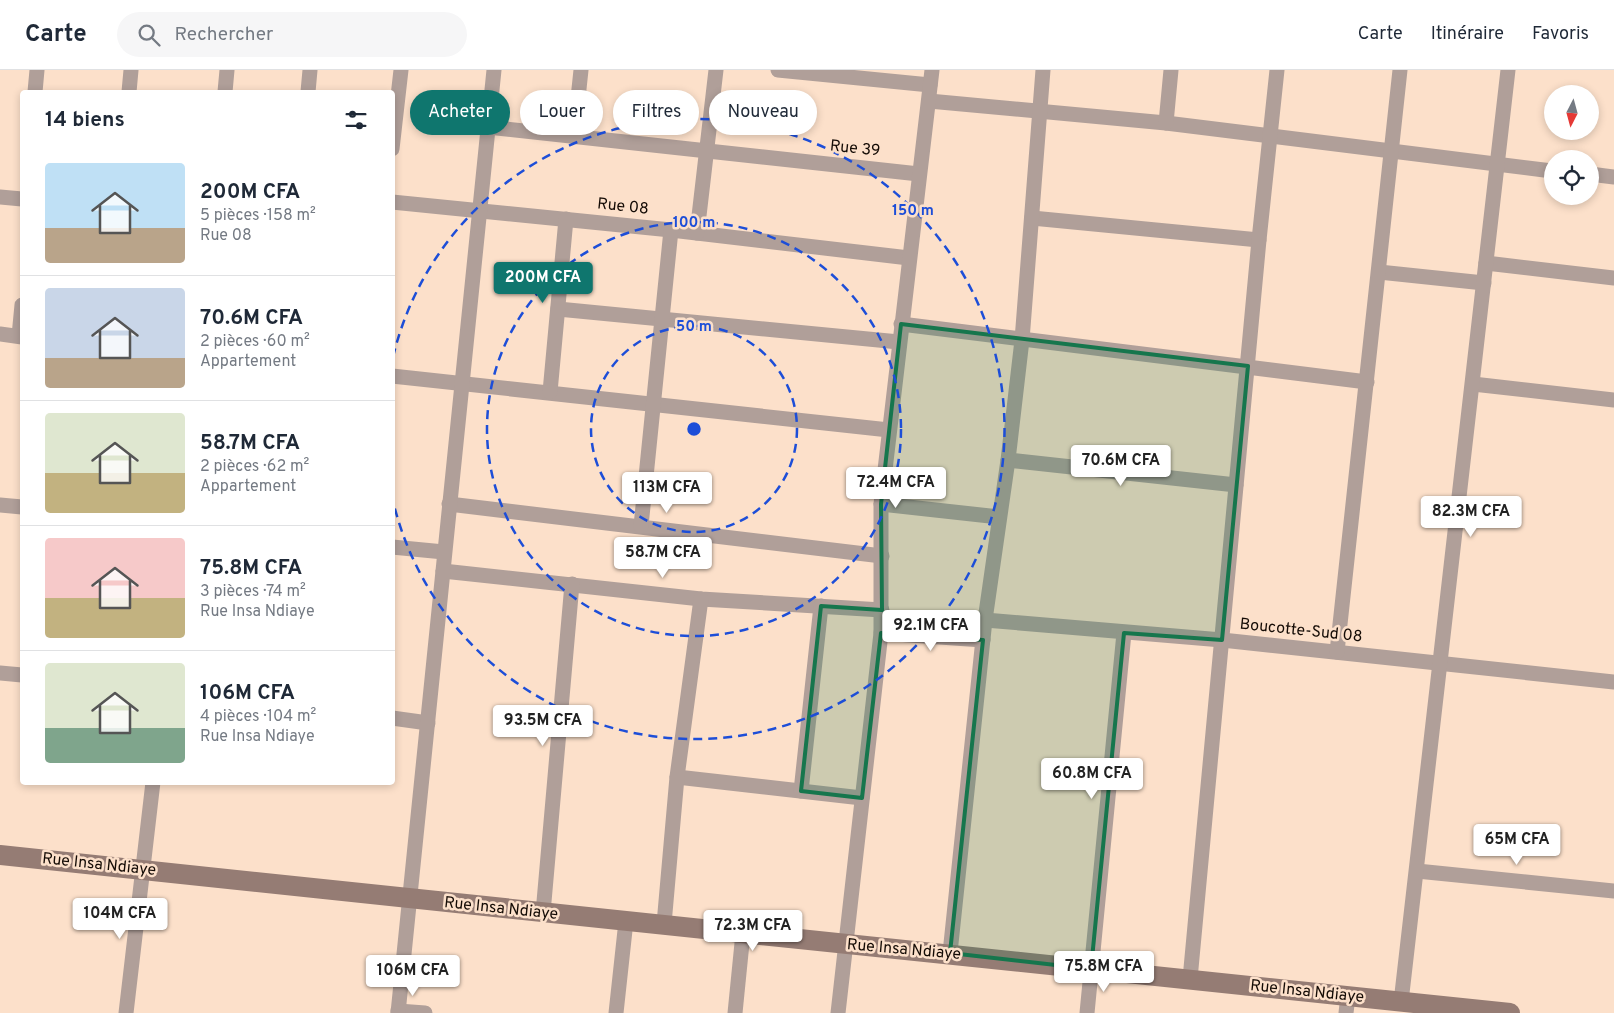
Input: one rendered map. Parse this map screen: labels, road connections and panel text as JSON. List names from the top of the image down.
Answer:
{
  "streets": {
    "main road": ["Rue Insa Ndiaye"],
    "street": ["Rue 39", "Rue 08", "Boucotte-Sud 08"]
  },
  "north": "bottom",
  "page": {
    "header": "Carte",
    "search": "Rechercher",
    "nav": ["Carte", "Itinéraire", "Favoris"],
    "chip": [
      "Acheter",
      "Louer",
      "Filtres",
      "Nouveau"
    ],
    "heading": "14 biens",
    "list": [
      {
        "name": "200M CFA",
        "note": "5 pièces · 158 m² · Rue 08"
      },
      {
        "name": "70.6M CFA",
        "note": "2 pièces · 60 m² · Appartement"
      },
      {
        "name": "58.7M CFA",
        "note": "2 pièces · 62 m² · Appartement"
      },
      {
        "name": "75.8M CFA",
        "note": "3 pièces · 74 m² · Rue Insa Ndiaye"
      },
      {
        "name": "106M CFA",
        "note": "4 pièces · 104 m² · Rue Insa Ndiaye"
      }
    ],
    "price": [
      "200M CFA",
      "70.6M CFA",
      "72.4M CFA",
      "113M CFA",
      "82.3M CFA",
      "58.7M CFA",
      "92.1M CFA",
      "93.5M CFA",
      "60.8M CFA",
      "65M CFA",
      "104M CFA",
      "72.3M CFA",
      "75.8M CFA",
      "106M CFA"
    ]
  },
  "rings": ["150 m", "100 m", "50 m"]
}
